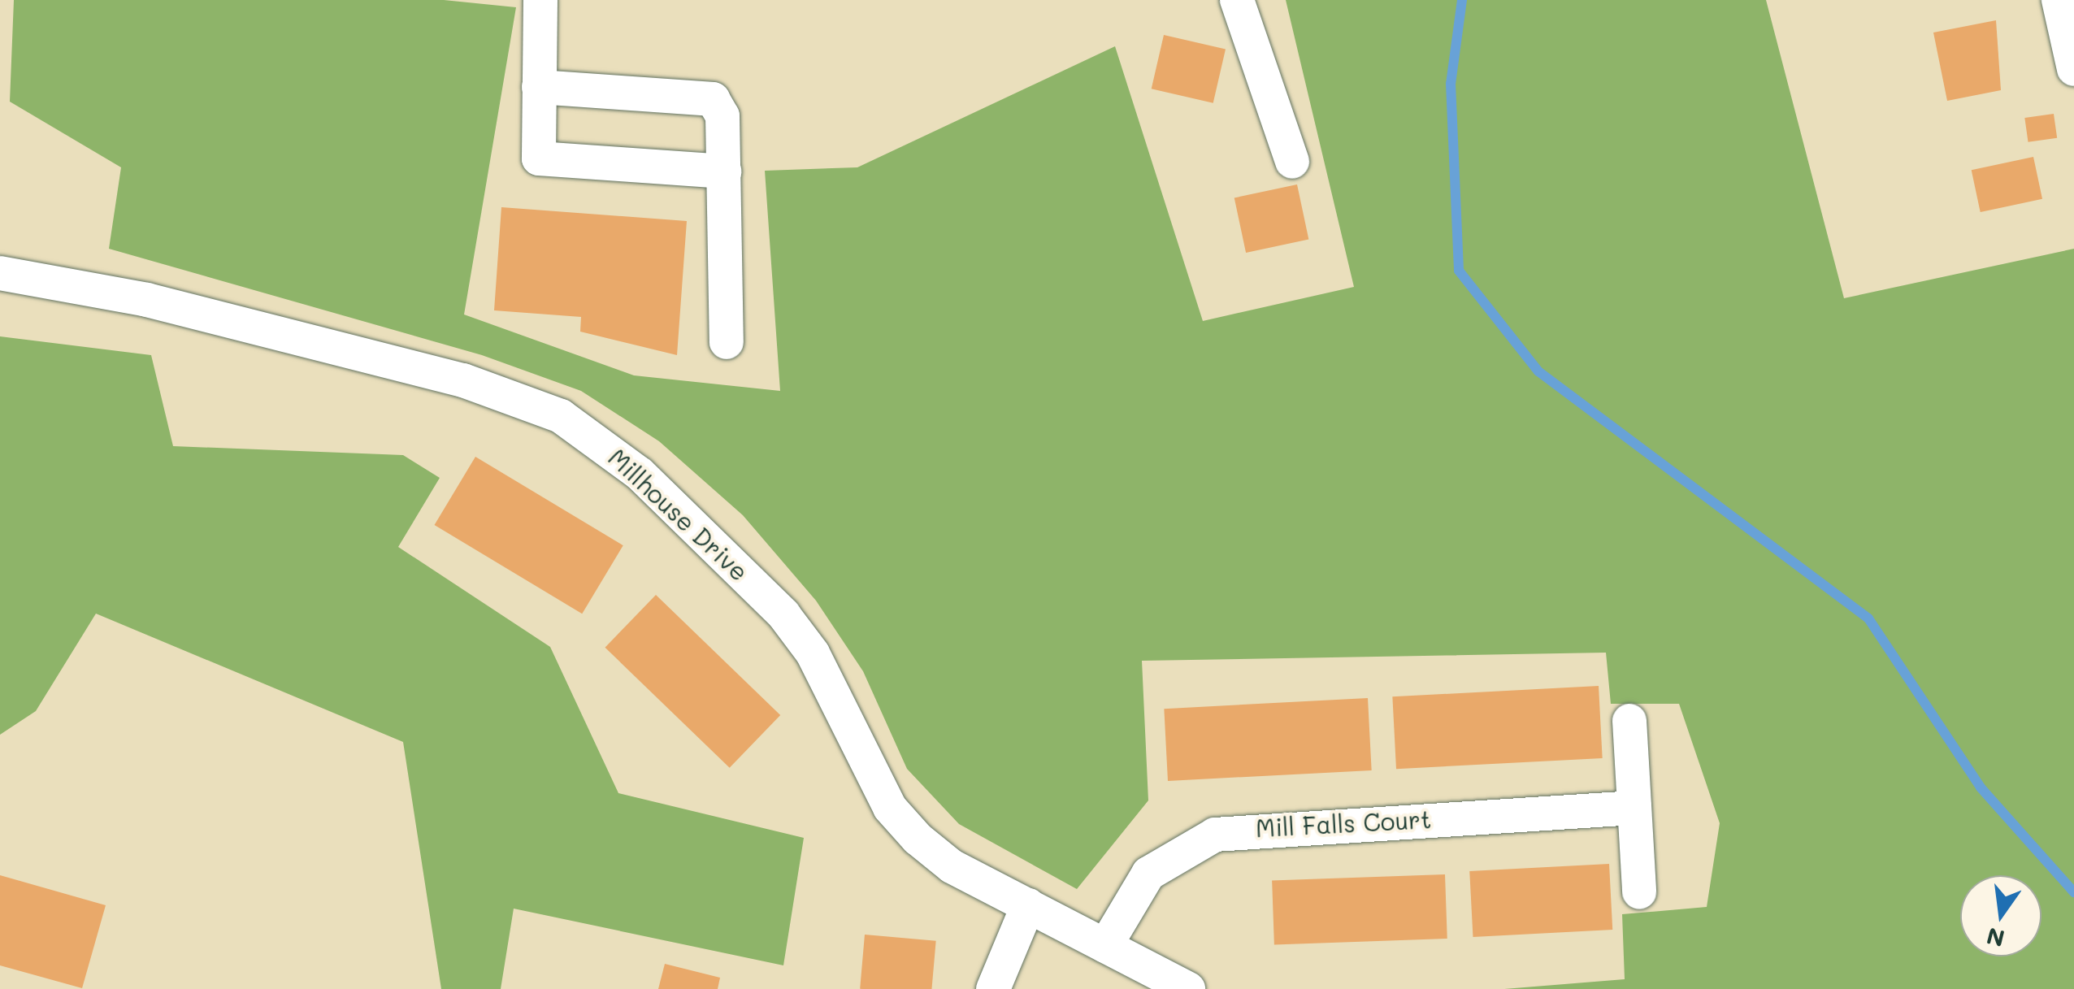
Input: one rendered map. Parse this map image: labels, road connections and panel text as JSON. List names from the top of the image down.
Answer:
{
  "streets": {
    "street": ["Millhouse Drive", "Mill Falls Court"]
  },
  "crossings": [
    ["Millhouse Drive", "Mill Falls Court"]
  ],
  "north": "bottom"
}
